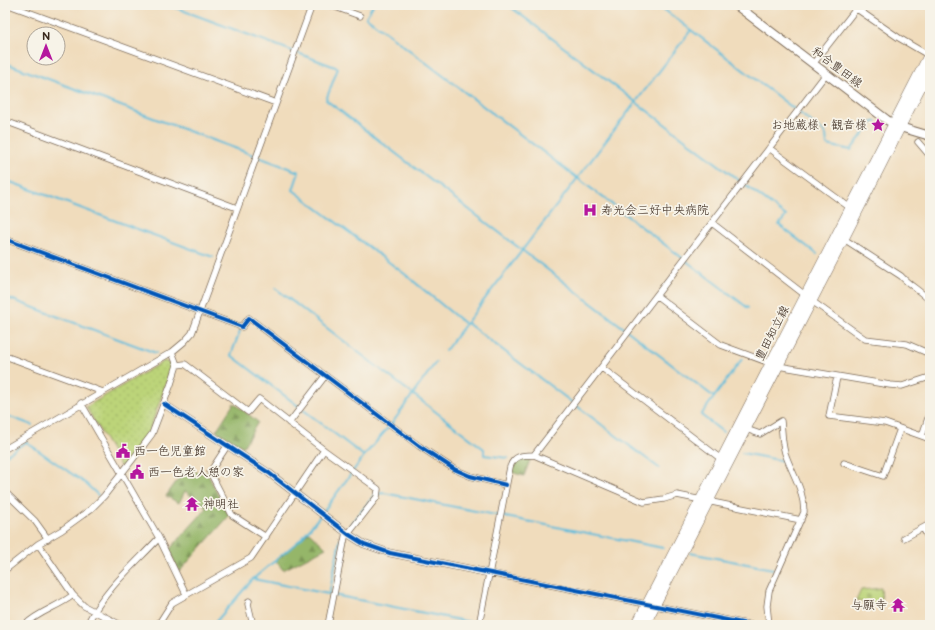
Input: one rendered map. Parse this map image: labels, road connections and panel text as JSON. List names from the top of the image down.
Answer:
{
  "streets": {
    "main road": ["和合豊田線", "豊田知立線"]
  },
  "crossings": [
    ["和合豊田線", "豊田知立線"]
  ],
  "places": {
    "place": ["お地蔵様・観音様"],
    "hospital": ["寿光会三好中央病院"],
    "public building": ["西一色児童館", "西一色老人憩の家"],
    "temple": ["神明社", "与願寺"]
  },
  "north": "top"
}
